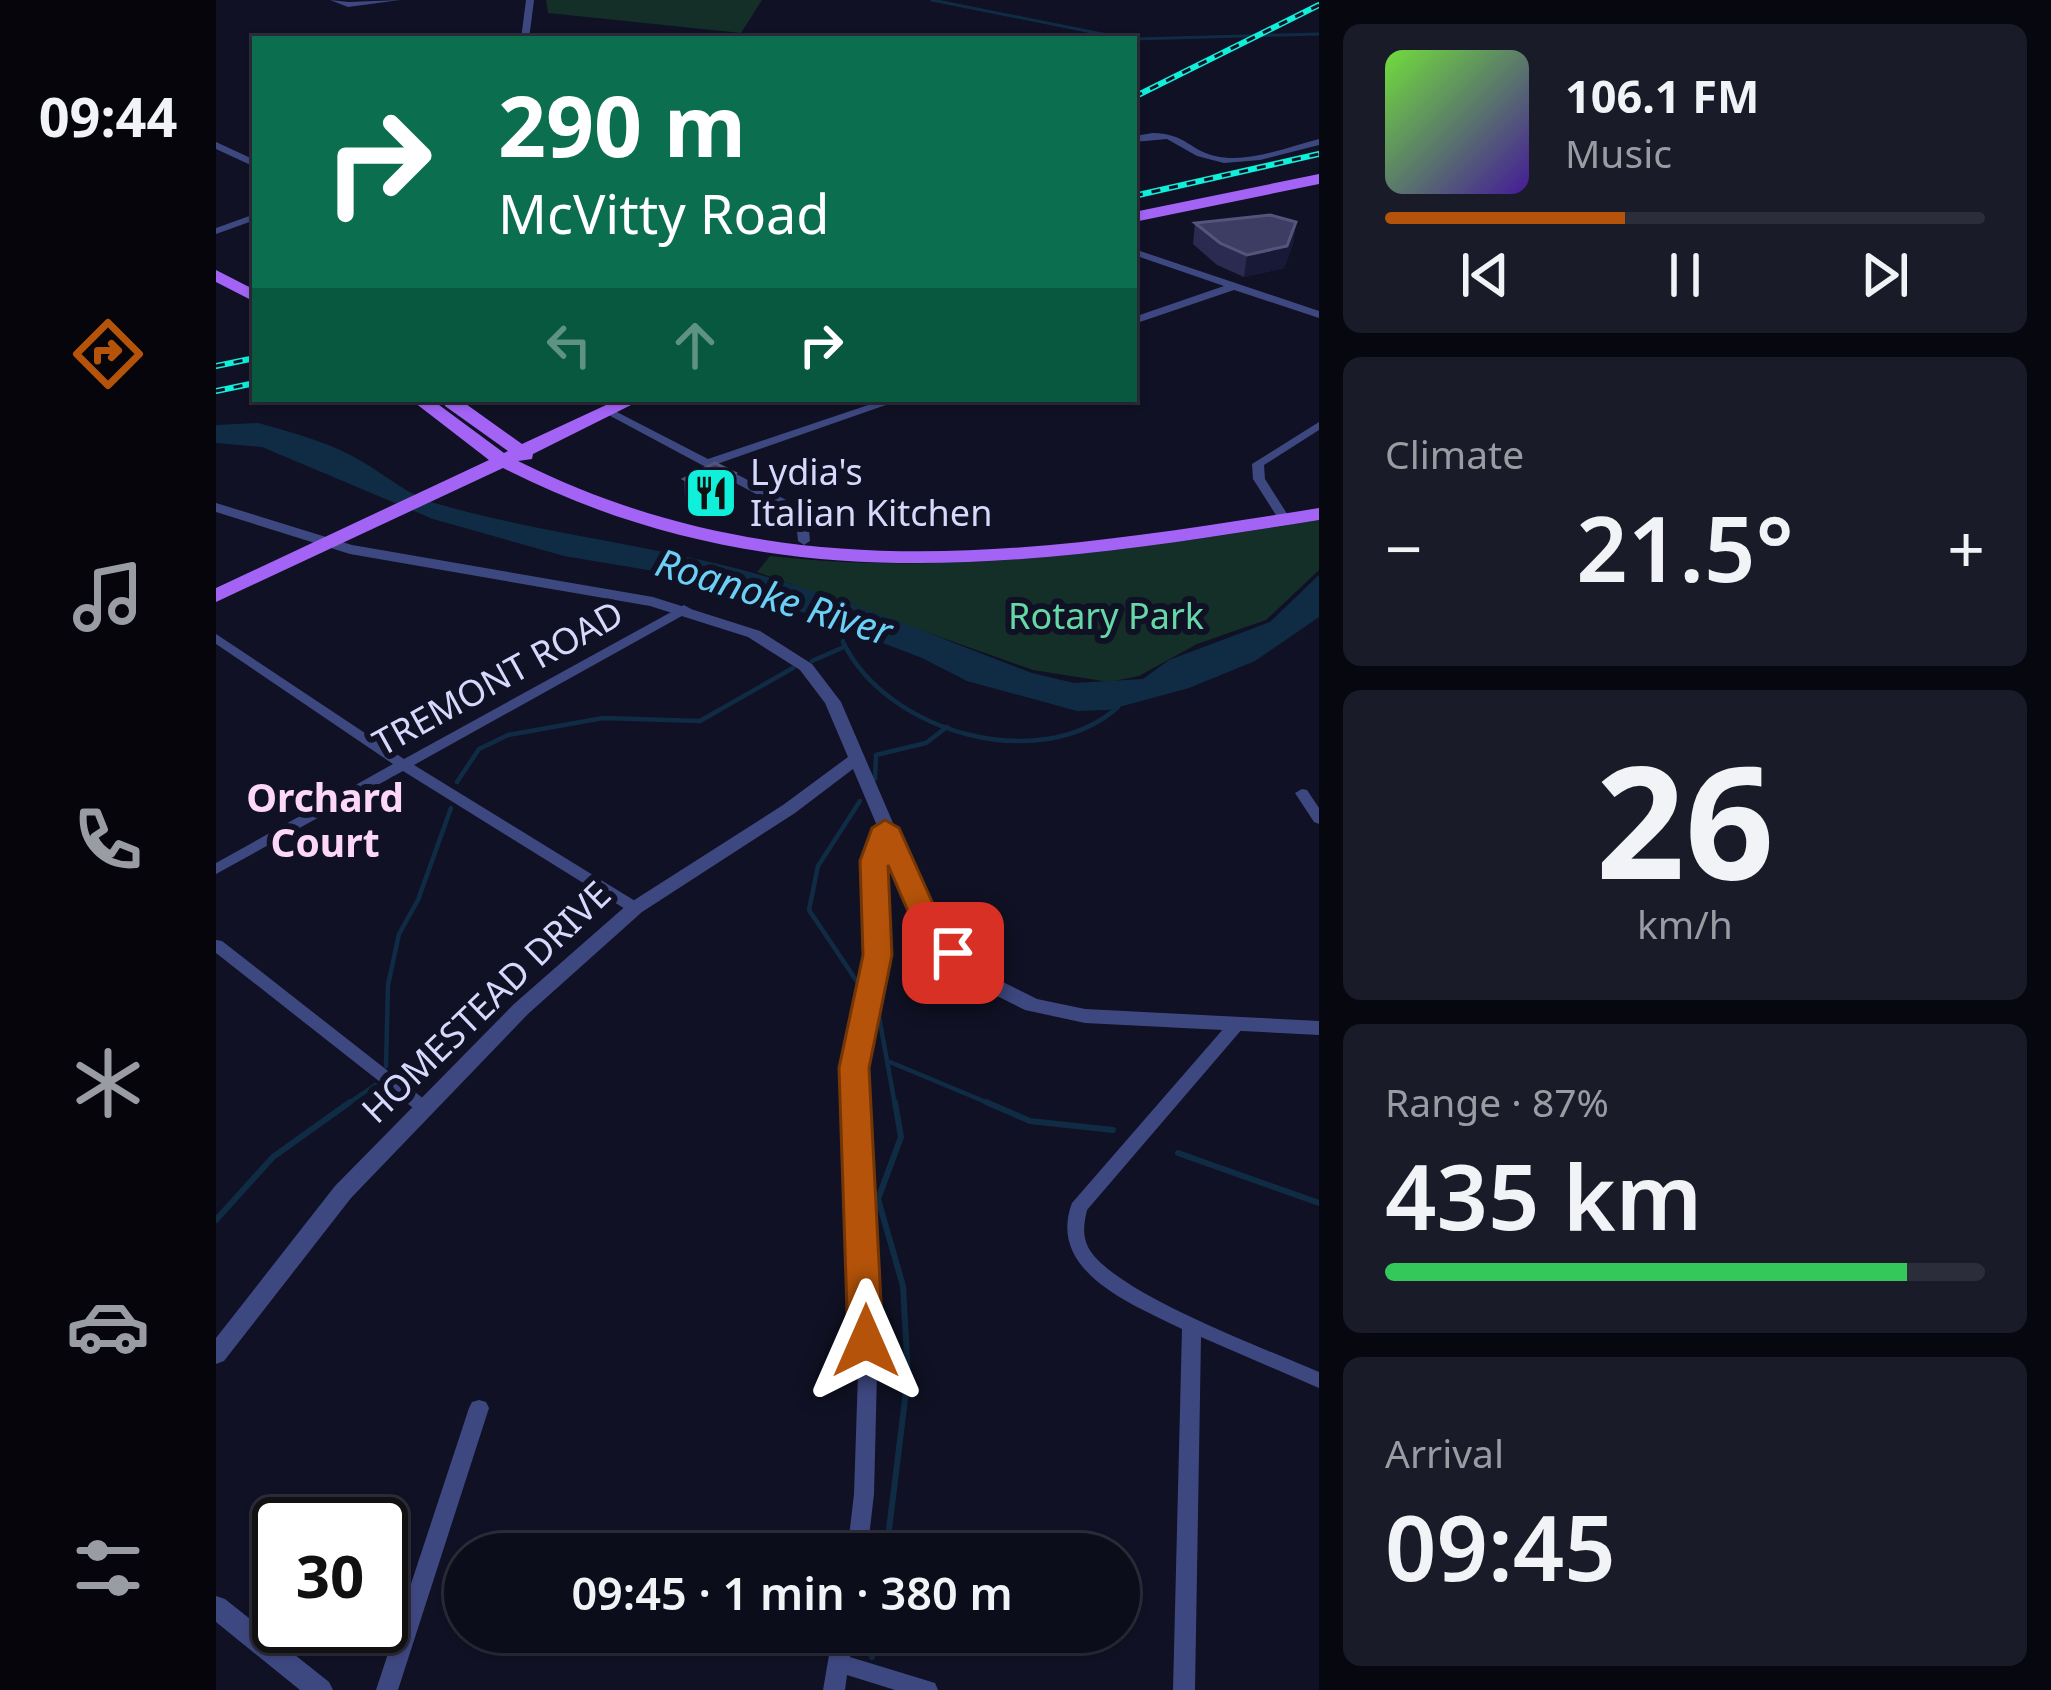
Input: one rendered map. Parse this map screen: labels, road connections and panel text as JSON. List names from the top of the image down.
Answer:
{
  "streets": {
    "street": ["TREMONT ROAD", "HOMESTEAD DRIVE"]
  },
  "districts": ["Orchard Court"],
  "water": ["Roanoke River"],
  "parks": ["Rotary Park"],
  "places": {
    "restaurant": ["Lydia's Italian Kitchen"]
  },
  "page": {
    "tabs": "09:44",
    "turn": ["290 m", "McVitty Road"],
    "song": ["106.1 FM", "Music"],
    "tile": [
      "Climate",
      ["26", "km/h"],
      ["Range · 87%", "435 km"],
      ["Arrival", "09:45"]
    ],
    "heat": ["−", "21.5°", "+"],
    "limit": "30",
    "trip": "09:45 · 1 min · 380 m"
  }
}
